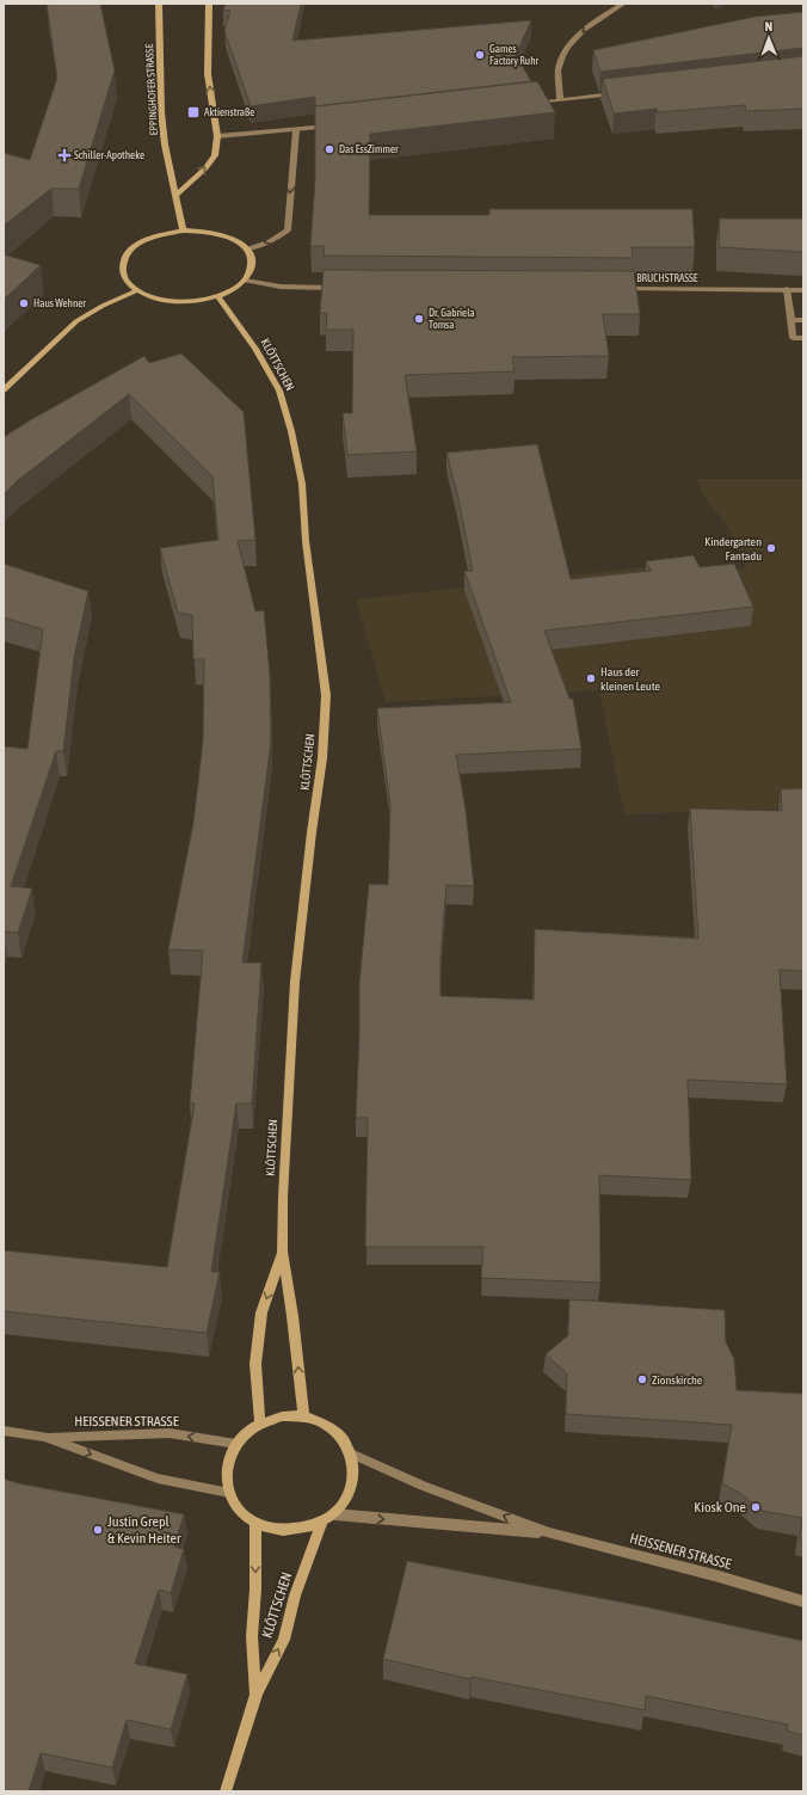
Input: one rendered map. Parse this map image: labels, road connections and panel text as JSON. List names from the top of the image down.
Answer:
{
  "streets": {
    "main road": ["EPPINGHOFER STRASSE", "KLÖTTSCHEN"],
    "street": ["BRUCHSTRASSE", "HEISSENER STRASSE"]
  },
  "crossings": [
    ["EPPINGHOFER STRASSE", "KLÖTTSCHEN"],
    ["KLÖTTSCHEN", "HEISSENER STRASSE"]
  ],
  "places": {
    "other": [
      "Games Factory Ruhr",
      "Das EssZimmer",
      "Haus Wehner",
      "Dr. Gabriela Tomsa",
      "Kindergarten Fantadu",
      "Haus der kleinen Leute",
      "Zionskirche",
      "Kiosk One",
      "Justin Grepl & Kevin Heiter"
    ],
    "transit": ["Aktienstraße"],
    "health": ["Schiller-Apotheke"]
  },
  "north": "top"
}
